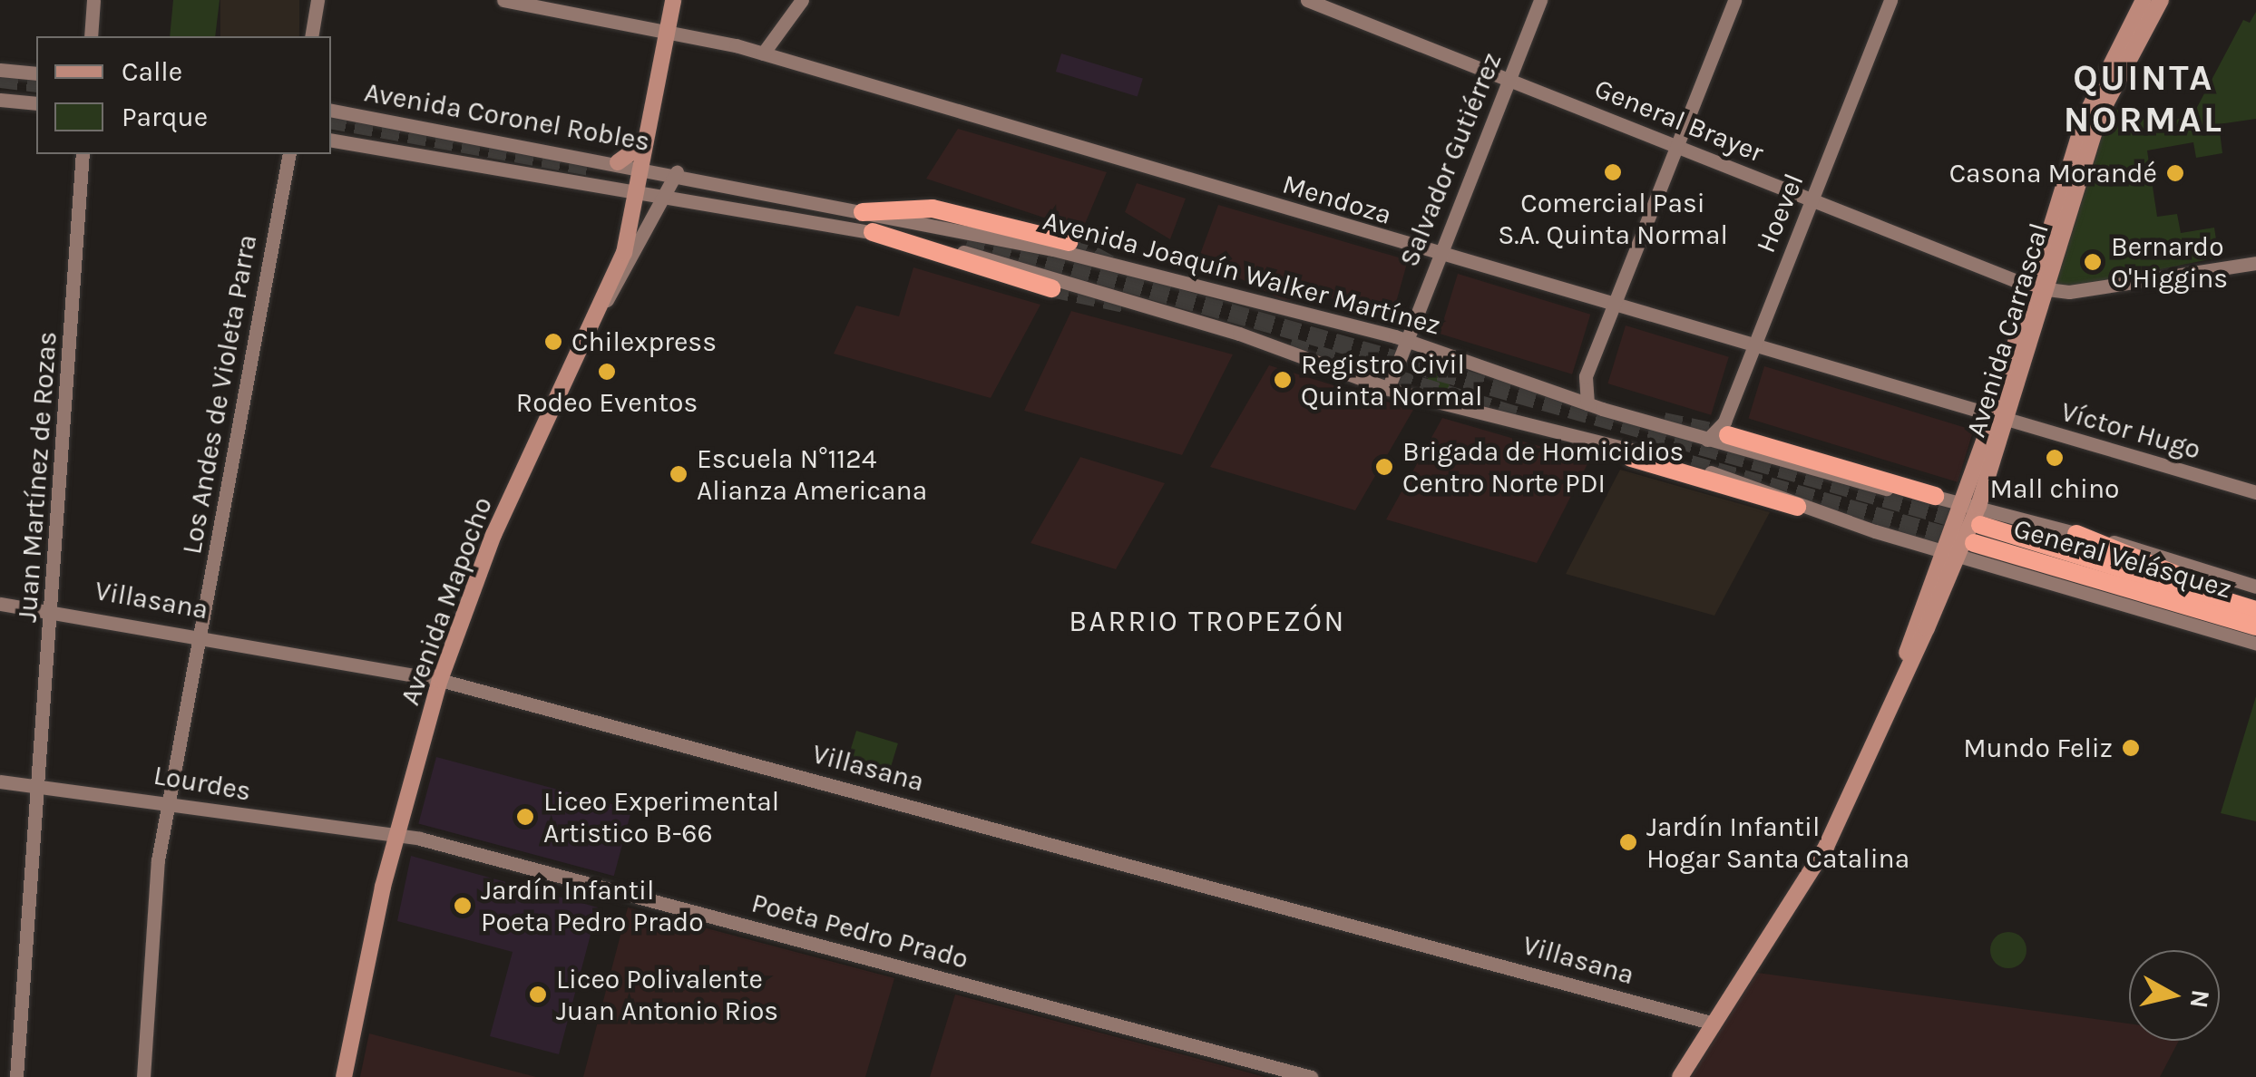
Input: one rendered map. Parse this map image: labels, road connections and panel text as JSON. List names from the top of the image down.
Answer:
{
  "streets": {
    "highway": ["General Velásquez"],
    "main road": ["Avenida Carrascal", "Avenida Mapocho"],
    "street": [
      "Avenida Coronel Robles",
      "General Brayer",
      "Salvador Gutiérrez",
      "Mendoza",
      "Hoevel",
      "Avenida Joaquín Walker Martínez",
      "Los Andes de Violeta Parra",
      "Víctor Hugo",
      "Juan Martínez de Rozas",
      "Villasana",
      "Lourdes",
      "Poeta Pedro Prado"
    ]
  },
  "crossings": [
    ["Avenida Coronel Robles", "Avenida Joaquín Walker Martínez"],
    ["Avenida Coronel Robles", "Avenida Mapocho"],
    ["General Brayer", "Salvador Gutiérrez"],
    ["General Brayer", "Hoevel"],
    ["General Brayer", "Avenida Carrascal"],
    ["Salvador Gutiérrez", "Mendoza"],
    ["Salvador Gutiérrez", "Avenida Joaquín Walker Martínez"],
    ["Mendoza", "Hoevel"],
    ["Mendoza", "Avenida Carrascal"],
    ["Mendoza", "Víctor Hugo"],
    ["Hoevel", "Avenida Joaquín Walker Martínez"],
    ["Avenida Joaquín Walker Martínez", "Avenida Carrascal"],
    ["Avenida Joaquín Walker Martínez", "General Velásquez"],
    ["Avenida Joaquín Walker Martínez", "Avenida Mapocho"],
    ["Avenida Carrascal", "Víctor Hugo"],
    ["Avenida Carrascal", "General Velásquez"],
    ["Avenida Carrascal", "Villasana"],
    ["Los Andes de Violeta Parra", "Villasana"],
    ["Los Andes de Violeta Parra", "Lourdes"],
    ["Juan Martínez de Rozas", "Villasana"],
    ["Juan Martínez de Rozas", "Lourdes"],
    ["Villasana", "Avenida Mapocho"],
    ["Avenida Mapocho", "Lourdes"],
    ["Avenida Mapocho", "Poeta Pedro Prado"],
    ["Lourdes", "Poeta Pedro Prado"]
  ],
  "districts": ["QUINTA NORMAL", "BARRIO TROPEZÓN"],
  "places": [
    "Comercial Pasi S.A. Quinta Normal",
    "Casona Morandé",
    "Bernardo O'Higgins",
    "Chilexpress",
    "Rodeo Eventos",
    "Registro Civil Quinta Normal",
    "Mall chino",
    "Brigada de Homicidios Centro Norte PDI",
    "Escuela N°1124 Alianza Americana",
    "Mundo Feliz",
    "Liceo Experimental Artistico B-66",
    "Jardín Infantil Hogar Santa Catalina",
    "Jardín Infantil Poeta Pedro Prado",
    "Liceo Polivalente Juan Antonio Rios"
  ],
  "legend": ["Calle", "Parque"],
  "north": "right"
}
